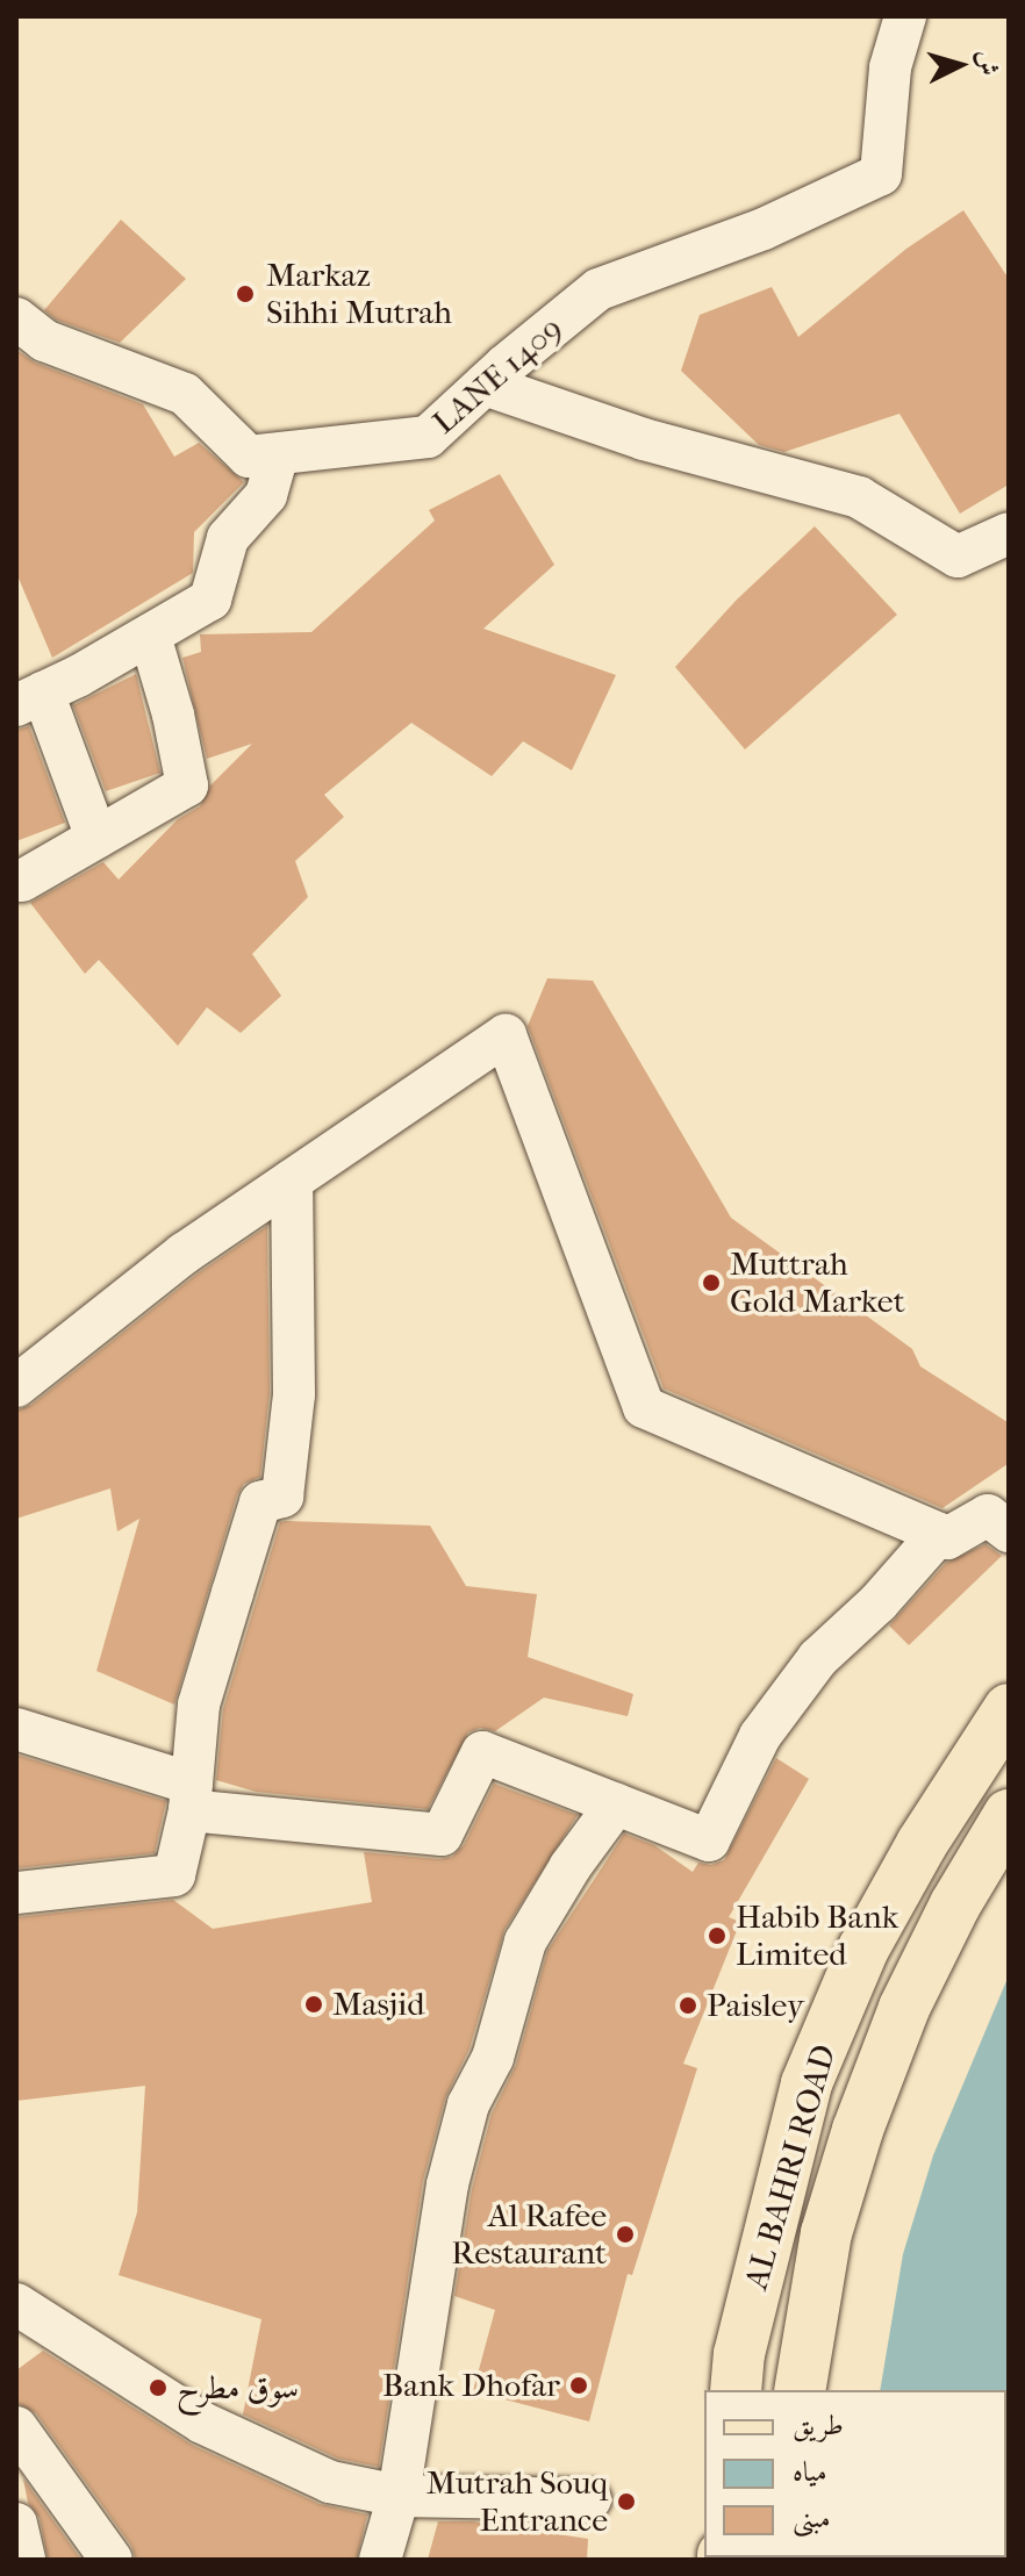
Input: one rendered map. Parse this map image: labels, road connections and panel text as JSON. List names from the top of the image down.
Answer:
{
  "streets": {
    "main road": ["AL BAHRI ROAD"],
    "street": ["LANE 1409"]
  },
  "places": [
    "Markaz Sihhi Mutrah",
    "Muttrah Gold Market",
    "Habib Bank Limited",
    "Masjid",
    "Paisley",
    "Al Rafee Restaurant",
    "Bank Dhofar",
    "سوق مطرح",
    "Mutrah Souq Entrance"
  ],
  "legend": ["طريق", "مياه", "مبنى"],
  "north": "right"
}
